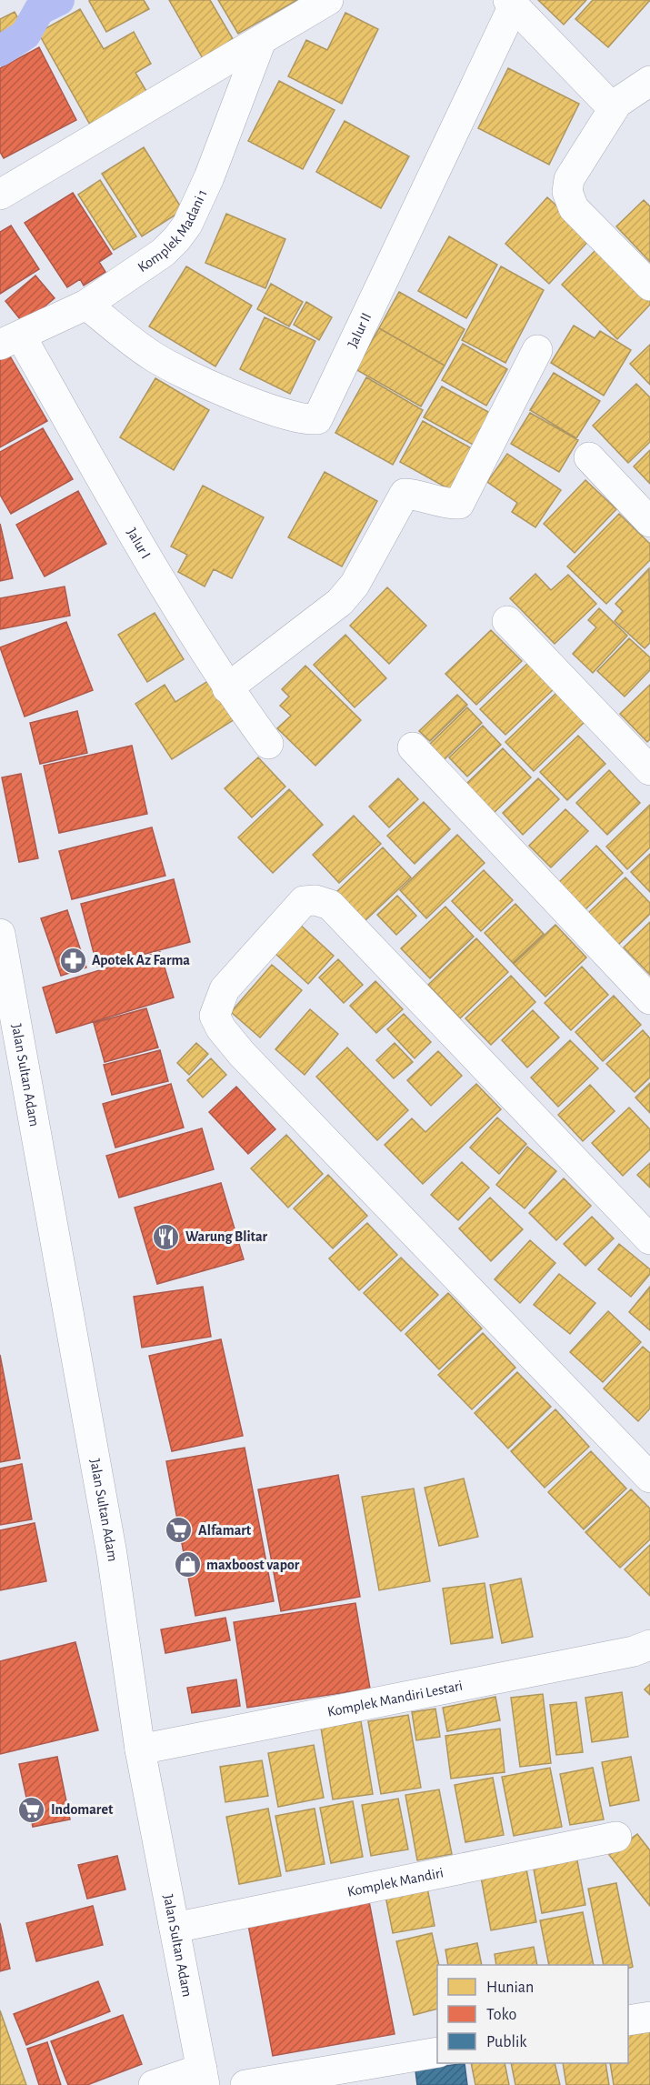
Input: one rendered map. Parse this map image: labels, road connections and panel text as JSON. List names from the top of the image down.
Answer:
{
  "streets": {
    "street": [
      "Komplek Madani 1",
      "Jalur II",
      "Jalur I",
      "Jalan Sultan Adam",
      "Komplek Mandiri Lestari",
      "Komplek Mandiri"
    ]
  },
  "crossings": [
    ["Komplek Madani 1", "Jalur II"],
    ["Komplek Madani 1", "Jalur I"],
    ["Jalan Sultan Adam", "Komplek Mandiri Lestari"],
    ["Jalan Sultan Adam", "Komplek Mandiri"]
  ],
  "places": {
    "pharmacy": ["Apotek Az Farma"],
    "restaurant": ["Warung Blitar"],
    "supermarket": ["Alfamart", "Indomaret"],
    "shop": ["maxboost vapor"]
  },
  "legend": ["Hunian", "Toko", "Publik"]
}
